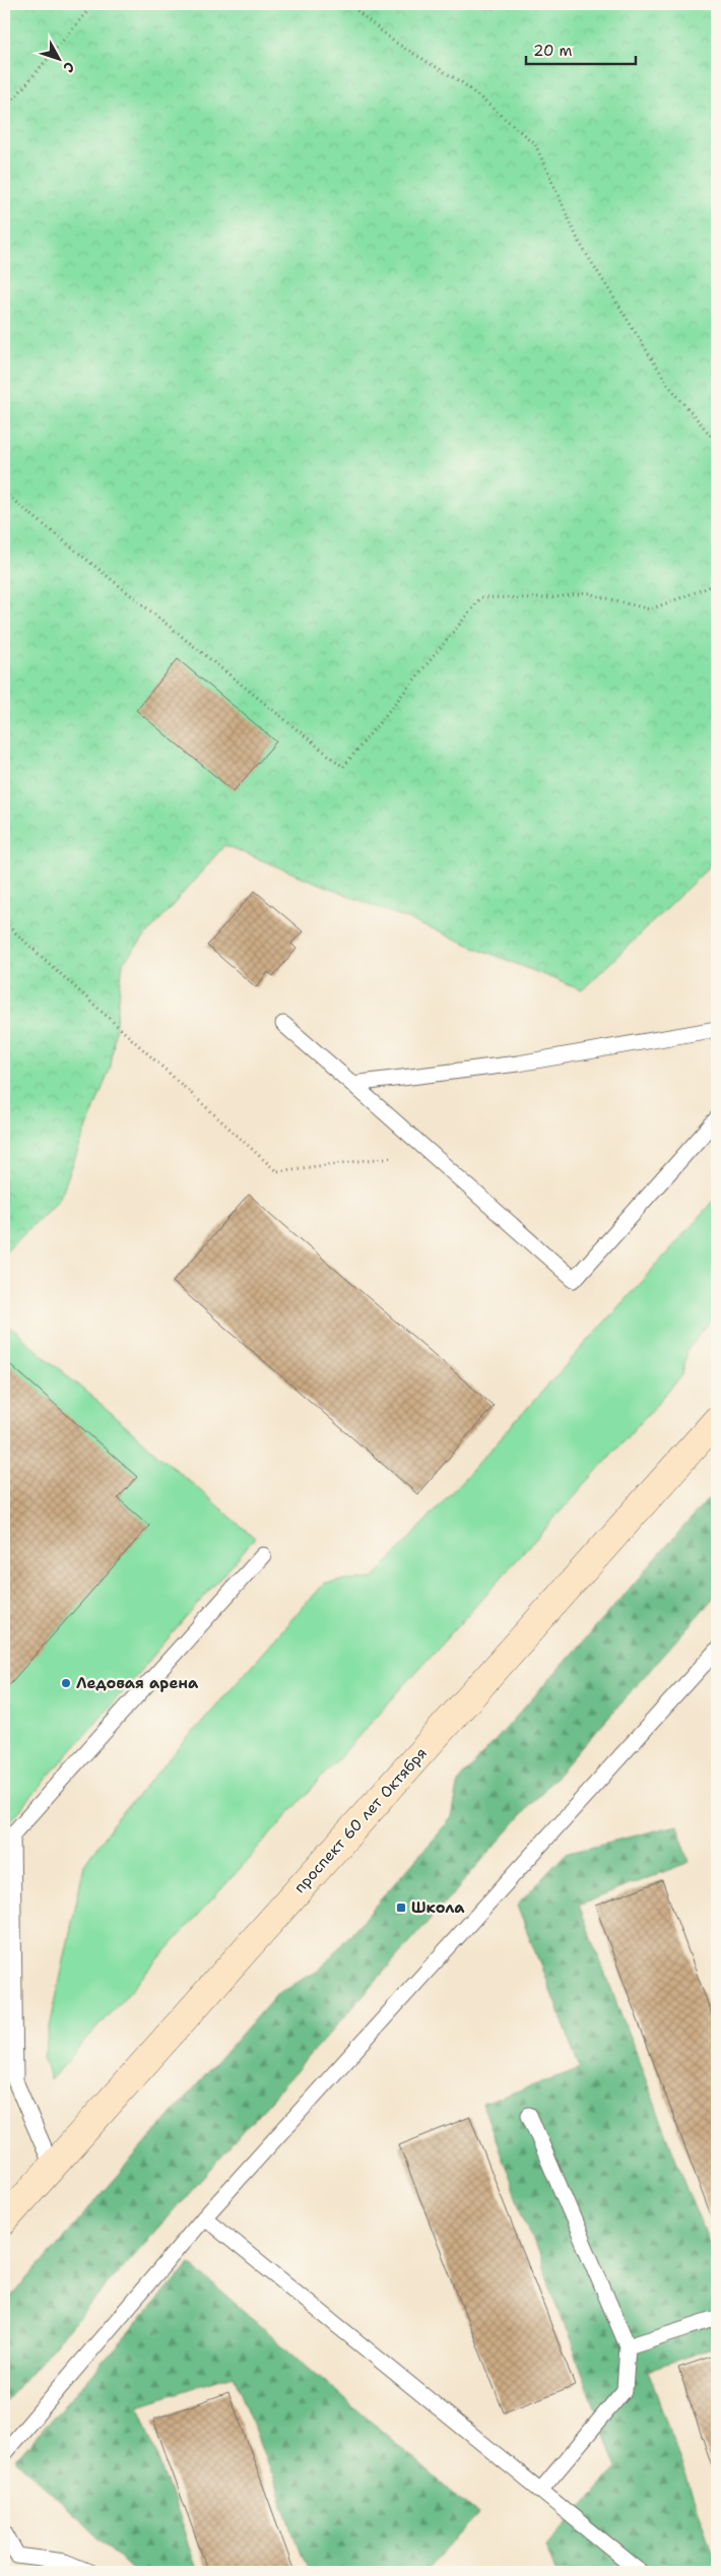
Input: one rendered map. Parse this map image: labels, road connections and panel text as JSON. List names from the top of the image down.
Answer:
{
  "streets": {
    "main road": ["проспект 60 лет Октября"]
  },
  "places": {
    "other": ["Ледовая арена"],
    "transit": ["Школа"]
  },
  "scale_bar": "20 m",
  "north": "bottom right"
}
